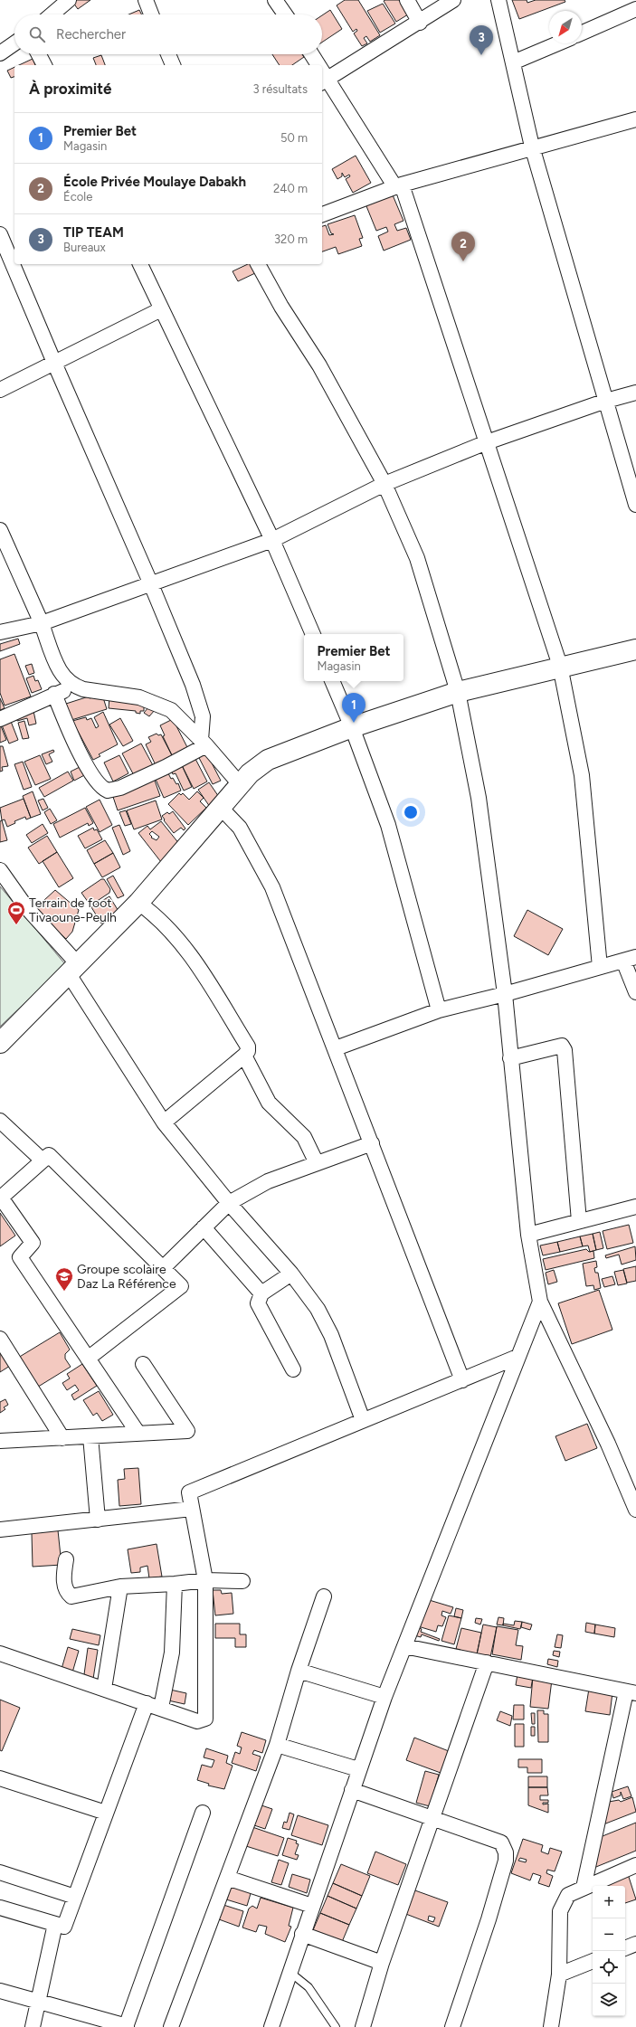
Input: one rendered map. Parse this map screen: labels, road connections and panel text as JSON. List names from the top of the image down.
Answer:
{
  "places": {
    "sports": ["Terrain de foot Tivaoune-Peulh"],
    "school or university": ["Groupe scolaire Daz La Référence"]
  },
  "north": "bottom left",
  "page": {
    "search": "Rechercher",
    "pins": ["3", "2", "1"],
    "heading": ["À proximité", "3 résultats"],
    "list": [
      {
        "mark": "1",
        "name": "Premier Bet",
        "note": "Magasin",
        "value": "50 m"
      },
      {
        "mark": "2",
        "name": "École Privée Moulaye Dabakh",
        "note": "École",
        "value": "240 m"
      },
      {
        "mark": "3",
        "name": "TIP TEAM",
        "note": "Bureaux",
        "value": "320 m"
      }
    ],
    "popup": ["Premier Bet", "Magasin"],
    "map_buttons": ["+", "−"]
  }
}
